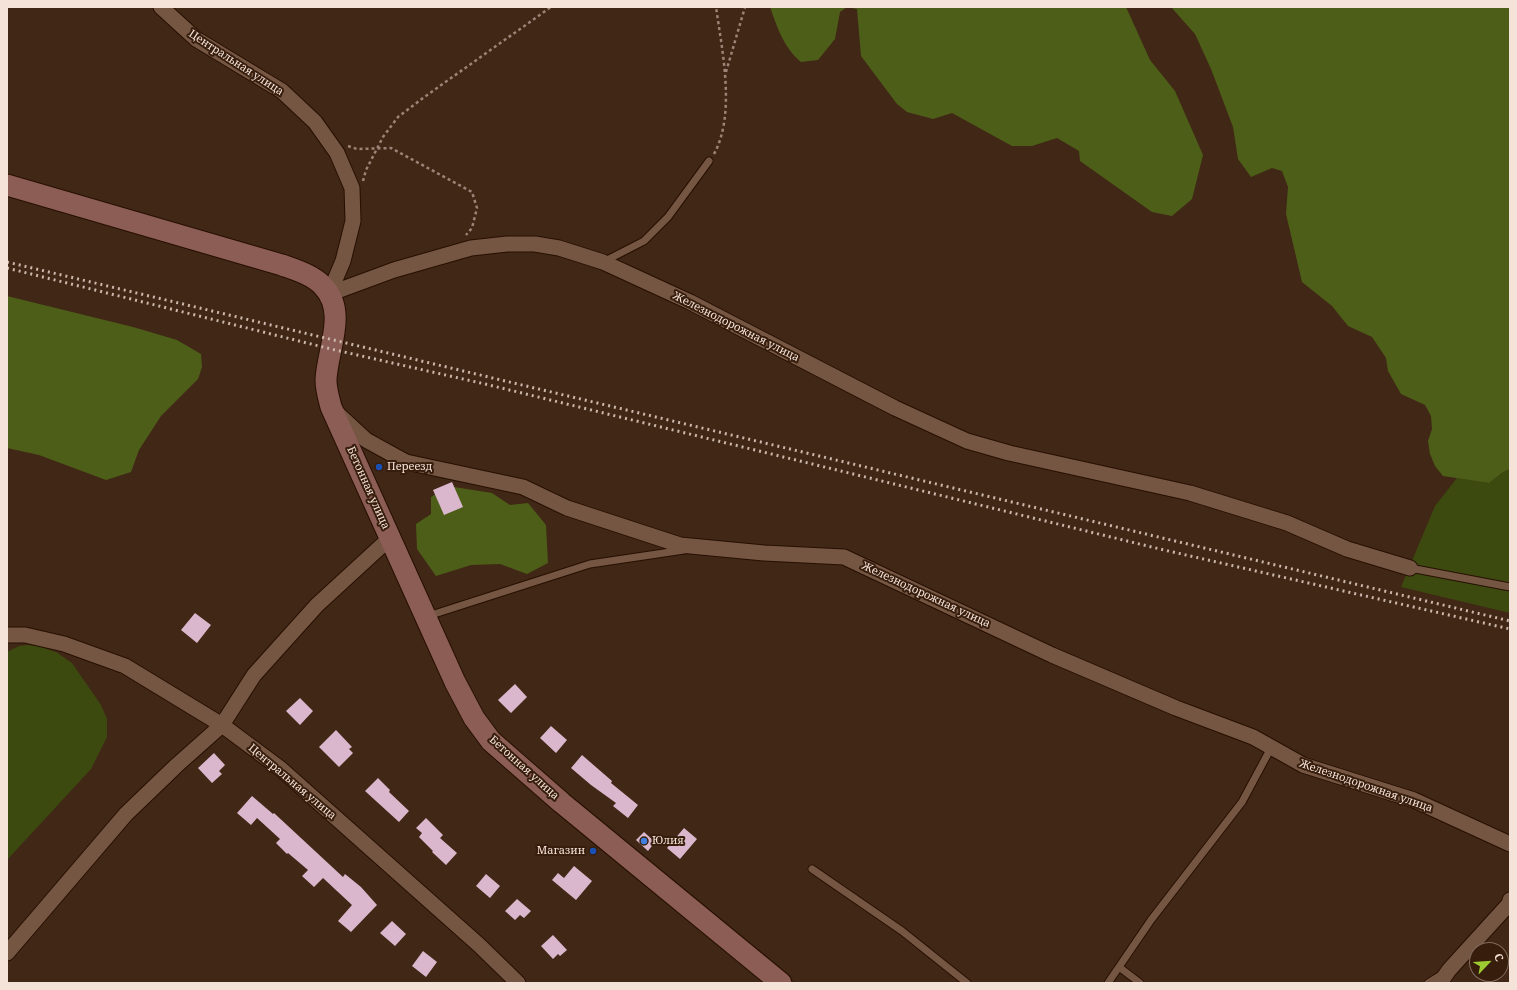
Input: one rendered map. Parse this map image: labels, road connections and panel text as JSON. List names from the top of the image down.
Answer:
{
  "streets": {
    "main road": ["Бетонная улица"],
    "street": ["Центральная улица", "Железнодорожная улица"]
  },
  "crossings": [
    ["Центральная улица", "Железнодорожная улица"],
    ["Железнодорожная улица", "Бетонная улица"]
  ],
  "places": ["Переезд", "Юлия", "Магазин"],
  "north": "top right"
}
